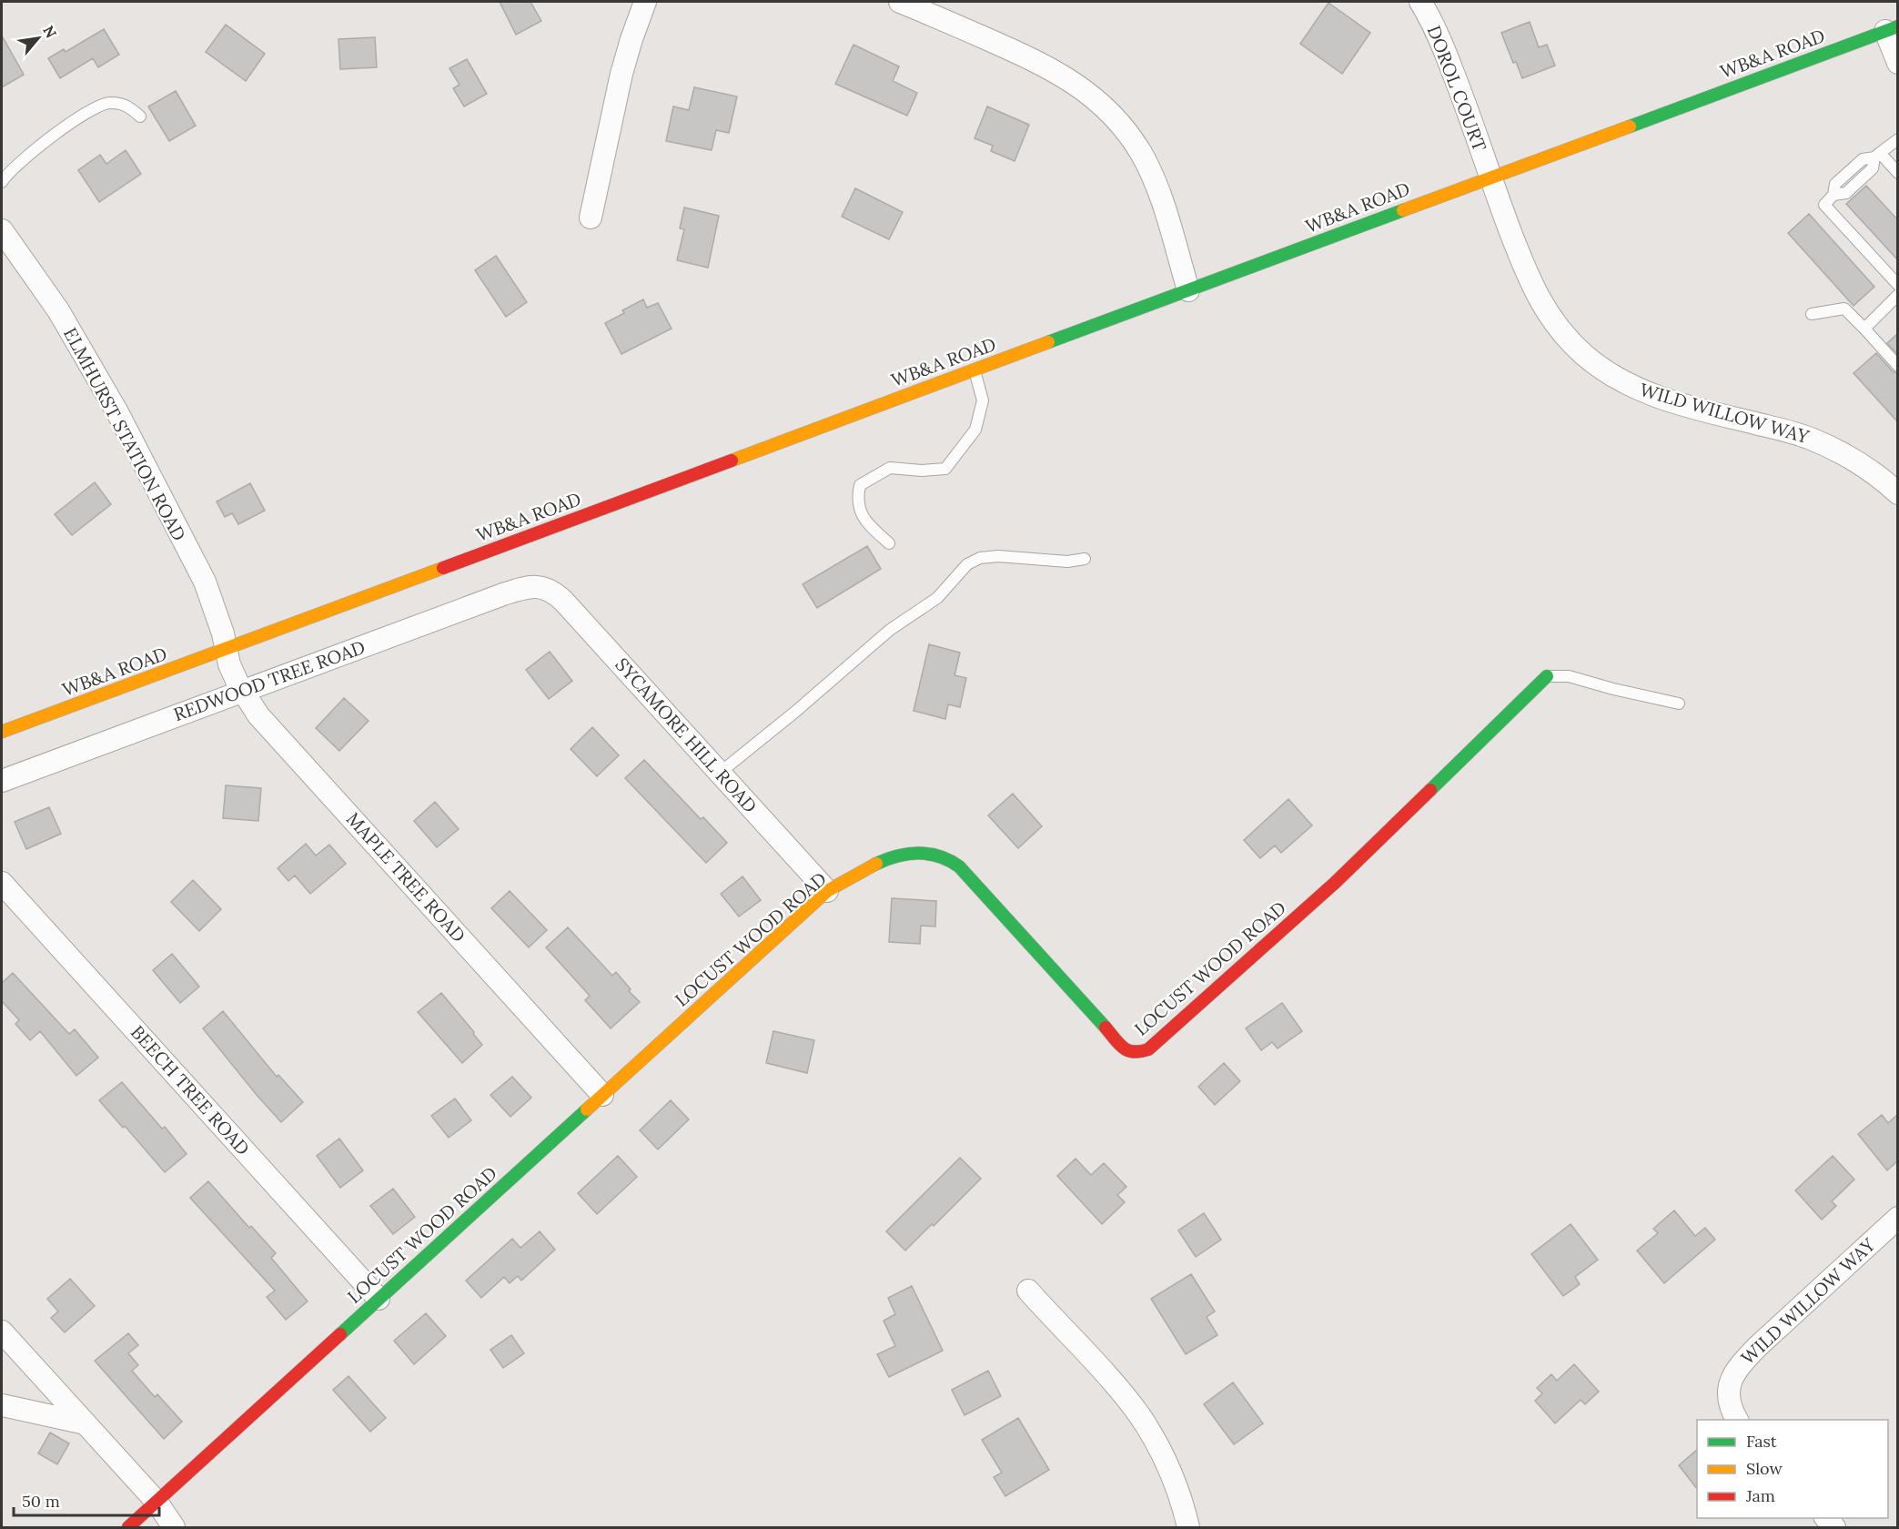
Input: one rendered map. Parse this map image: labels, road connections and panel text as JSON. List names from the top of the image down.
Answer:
{
  "streets": {
    "street": [
      "WB&A ROAD",
      "DOROL COURT",
      "WILD WILLOW WAY",
      "ELMHURST STATION ROAD",
      "REDWOOD TREE ROAD",
      "SYCAMORE HILL ROAD",
      "MAPLE TREE ROAD",
      "LOCUST WOOD ROAD",
      "BEECH TREE ROAD"
    ]
  },
  "crossings": [
    ["WB&A ROAD", "DOROL COURT"],
    ["WB&A ROAD", "WILD WILLOW WAY"],
    ["WB&A ROAD", "ELMHURST STATION ROAD"],
    ["WB&A ROAD", "MAPLE TREE ROAD"],
    ["DOROL COURT", "WILD WILLOW WAY"],
    ["ELMHURST STATION ROAD", "MAPLE TREE ROAD"],
    ["REDWOOD TREE ROAD", "SYCAMORE HILL ROAD"],
    ["REDWOOD TREE ROAD", "MAPLE TREE ROAD"],
    ["SYCAMORE HILL ROAD", "LOCUST WOOD ROAD"],
    ["MAPLE TREE ROAD", "LOCUST WOOD ROAD"],
    ["LOCUST WOOD ROAD", "BEECH TREE ROAD"]
  ],
  "legend": ["Fast", "Slow", "Jam"],
  "scale_bar": "50 m",
  "north": "top right"
}
